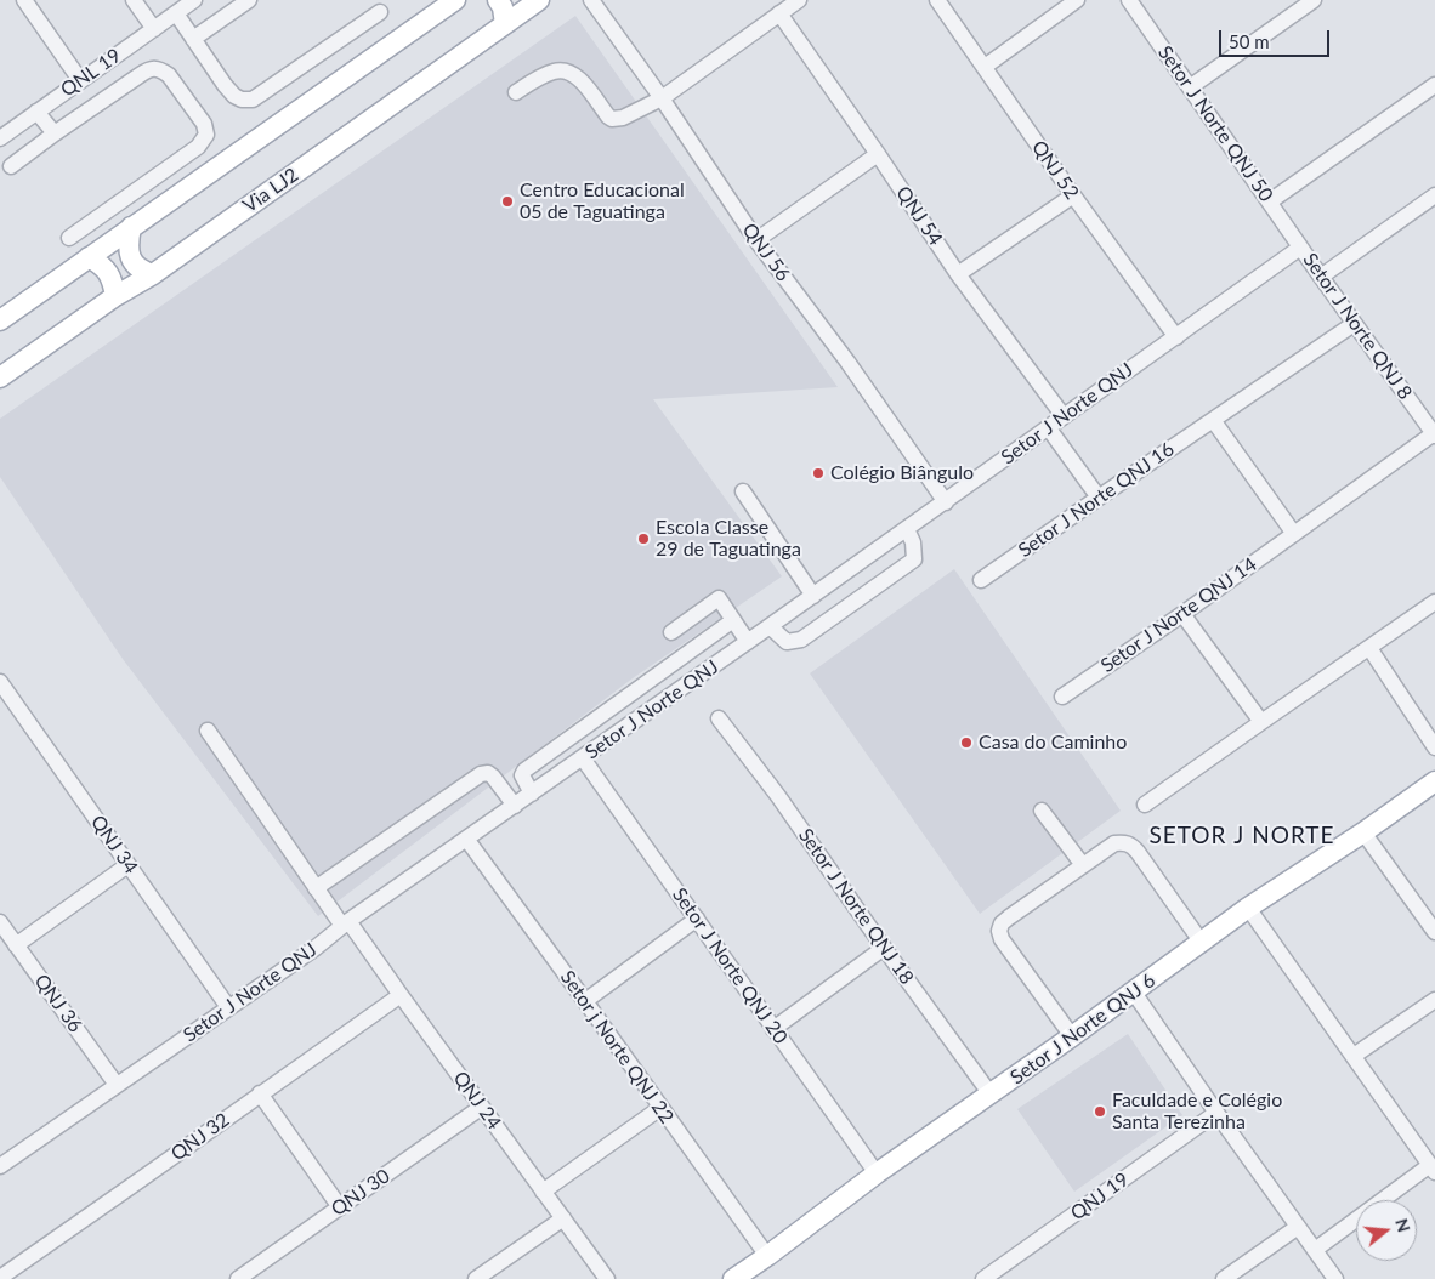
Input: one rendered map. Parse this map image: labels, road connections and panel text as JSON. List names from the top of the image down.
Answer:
{
  "streets": {
    "main road": ["Via LJ2", "Setor J Norte QNJ 6"],
    "street": [
      "QNL 19",
      "Setor J Norte QNJ 50",
      "QNJ 52",
      "QNJ 54",
      "QNJ 56",
      "Setor J Norte QNJ 8",
      "Setor J Norte QNJ",
      "Setor J Norte QNJ 16",
      "Setor J Norte QNJ 14",
      "QNJ 34",
      "Setor J Norte QNJ 18",
      "Setor J Norte QNJ 20",
      "QNJ 36",
      "Setor j Norte QNJ 22",
      "QNJ 24",
      "QNJ 32",
      "QNJ 30",
      "QNJ 19"
    ]
  },
  "crossings": [
    ["Setor J Norte QNJ 50", "Setor J Norte QNJ 8"],
    ["Setor J Norte QNJ 50", "Setor J Norte QNJ"],
    ["QNJ 52", "Setor J Norte QNJ"],
    ["QNJ 54", "Setor J Norte QNJ"],
    ["QNJ 56", "Setor J Norte QNJ"],
    ["Setor J Norte QNJ 8", "Setor J Norte QNJ"],
    ["Setor J Norte QNJ 8", "Setor J Norte QNJ 16"],
    ["Setor J Norte QNJ 8", "Setor J Norte QNJ 14"],
    ["Setor J Norte QNJ", "QNJ 34"],
    ["Setor J Norte QNJ", "Setor J Norte QNJ 20"],
    ["Setor J Norte QNJ", "QNJ 36"],
    ["Setor J Norte QNJ", "Setor j Norte QNJ 22"],
    ["Setor J Norte QNJ", "QNJ 24"],
    ["Setor J Norte QNJ 18", "Setor J Norte QNJ 6"],
    ["Setor J Norte QNJ 20", "Setor J Norte QNJ 6"],
    ["Setor J Norte QNJ 6", "Setor j Norte QNJ 22"],
    ["QNJ 24", "QNJ 32"],
    ["QNJ 24", "QNJ 30"]
  ],
  "districts": ["SETOR J NORTE"],
  "places": [
    "Centro Educacional 05 de Taguatinga",
    "Colégio Biângulo",
    "Escola Classe 29 de Taguatinga",
    "Casa do Caminho",
    "Faculdade e Colégio Santa Terezinha"
  ],
  "scale_bar": "50 m",
  "north": "right"
}
